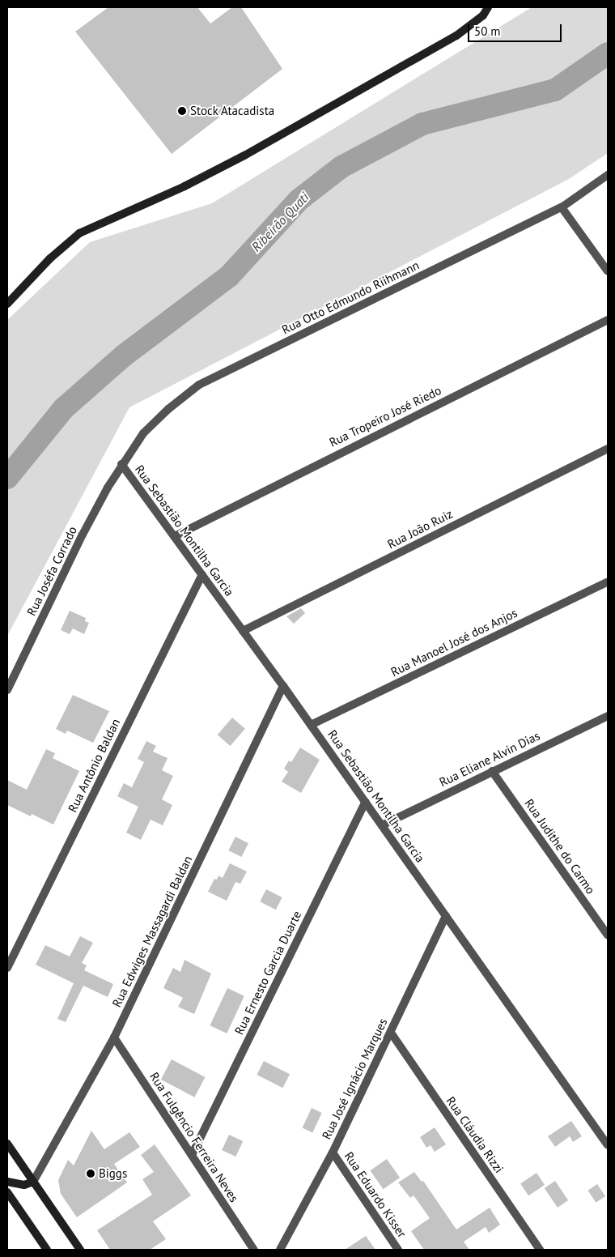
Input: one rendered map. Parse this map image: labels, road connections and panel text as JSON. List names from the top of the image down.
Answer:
{
  "streets": {
    "street": [
      "Rua Otto Edmundo Riihmann",
      "Rua Tropeiro José Riedo",
      "Rua João Ruiz",
      "Rua Sebastião Montilha Garcia",
      "Rua Joséfa Corrado",
      "Rua Manoel José dos Anjos",
      "Rua Eliane Alvin Dias",
      "Rua Antônio Baldan",
      "Rua Judithe do Carmo",
      "Rua Edwiges Massagardi Baldan",
      "Rua Ernesto Garcia Duarte",
      "Rua José Ignácio Marques",
      "Rua Cláudia Rizzi",
      "Rua Fulgêncio Ferreira Neves",
      "Rua Eduardo Kisser"
    ]
  },
  "crossings": [
    ["Rua Otto Edmundo Riihmann", "Rua Sebastião Montilha Garcia"],
    ["Rua Otto Edmundo Riihmann", "Rua Joséfa Corrado"],
    ["Rua Tropeiro José Riedo", "Rua Sebastião Montilha Garcia"],
    ["Rua João Ruiz", "Rua Sebastião Montilha Garcia"],
    ["Rua Sebastião Montilha Garcia", "Rua Joséfa Corrado"],
    ["Rua Sebastião Montilha Garcia", "Rua Manoel José dos Anjos"],
    ["Rua Sebastião Montilha Garcia", "Rua Eliane Alvin Dias"],
    ["Rua Sebastião Montilha Garcia", "Rua Antônio Baldan"],
    ["Rua Sebastião Montilha Garcia", "Rua Edwiges Massagardi Baldan"],
    ["Rua Sebastião Montilha Garcia", "Rua Ernesto Garcia Duarte"],
    ["Rua Sebastião Montilha Garcia", "Rua José Ignácio Marques"],
    ["Rua Eliane Alvin Dias", "Rua Judithe do Carmo"],
    ["Rua Edwiges Massagardi Baldan", "Rua Fulgêncio Ferreira Neves"],
    ["Rua Ernesto Garcia Duarte", "Rua Fulgêncio Ferreira Neves"],
    ["Rua José Ignácio Marques", "Rua Cláudia Rizzi"],
    ["Rua José Ignácio Marques", "Rua Eduardo Kisser"]
  ],
  "water": ["Ribeirão Quati"],
  "places": ["Stock Atacadista", "Biggs"],
  "scale_bar": "50 m"
}
